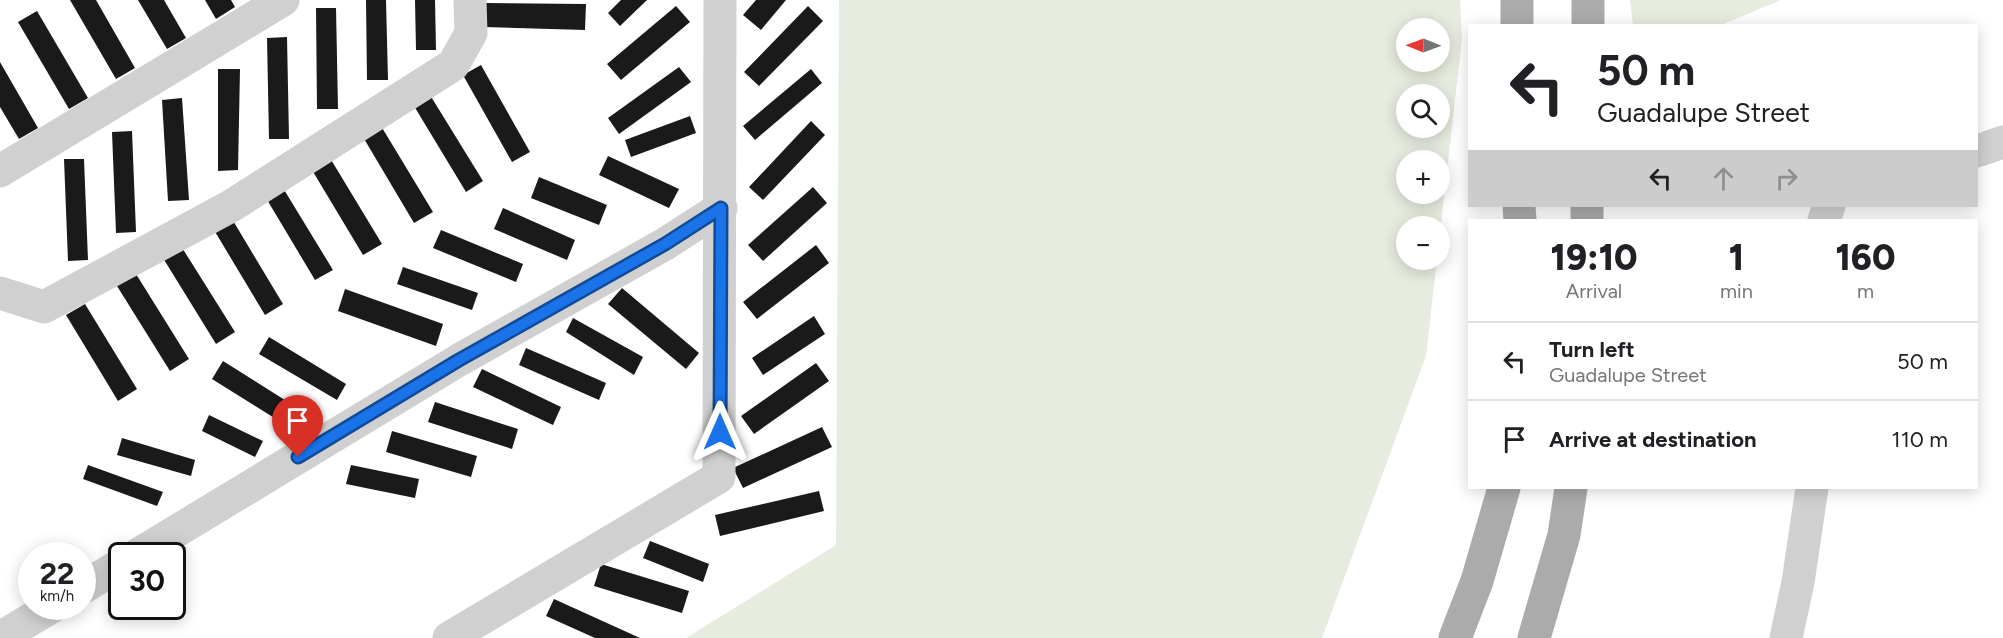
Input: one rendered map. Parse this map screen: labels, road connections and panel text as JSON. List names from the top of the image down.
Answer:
{
  "north": "left",
  "page": {
    "map_buttons": ["+", "−"],
    "turn": ["50 m", "Guadalupe Street"],
    "eta": [
      "19:10",
      "Arrival",
      "1",
      "min",
      "160",
      "m"
    ],
    "list": [
      {
        "name": "Turn left",
        "note": "Guadalupe Street",
        "value": "50 m"
      },
      {
        "name": "Arrive at destination",
        "value": "110 m"
      }
    ],
    "speed": "22 km/h",
    "limit": "30"
  }
}
